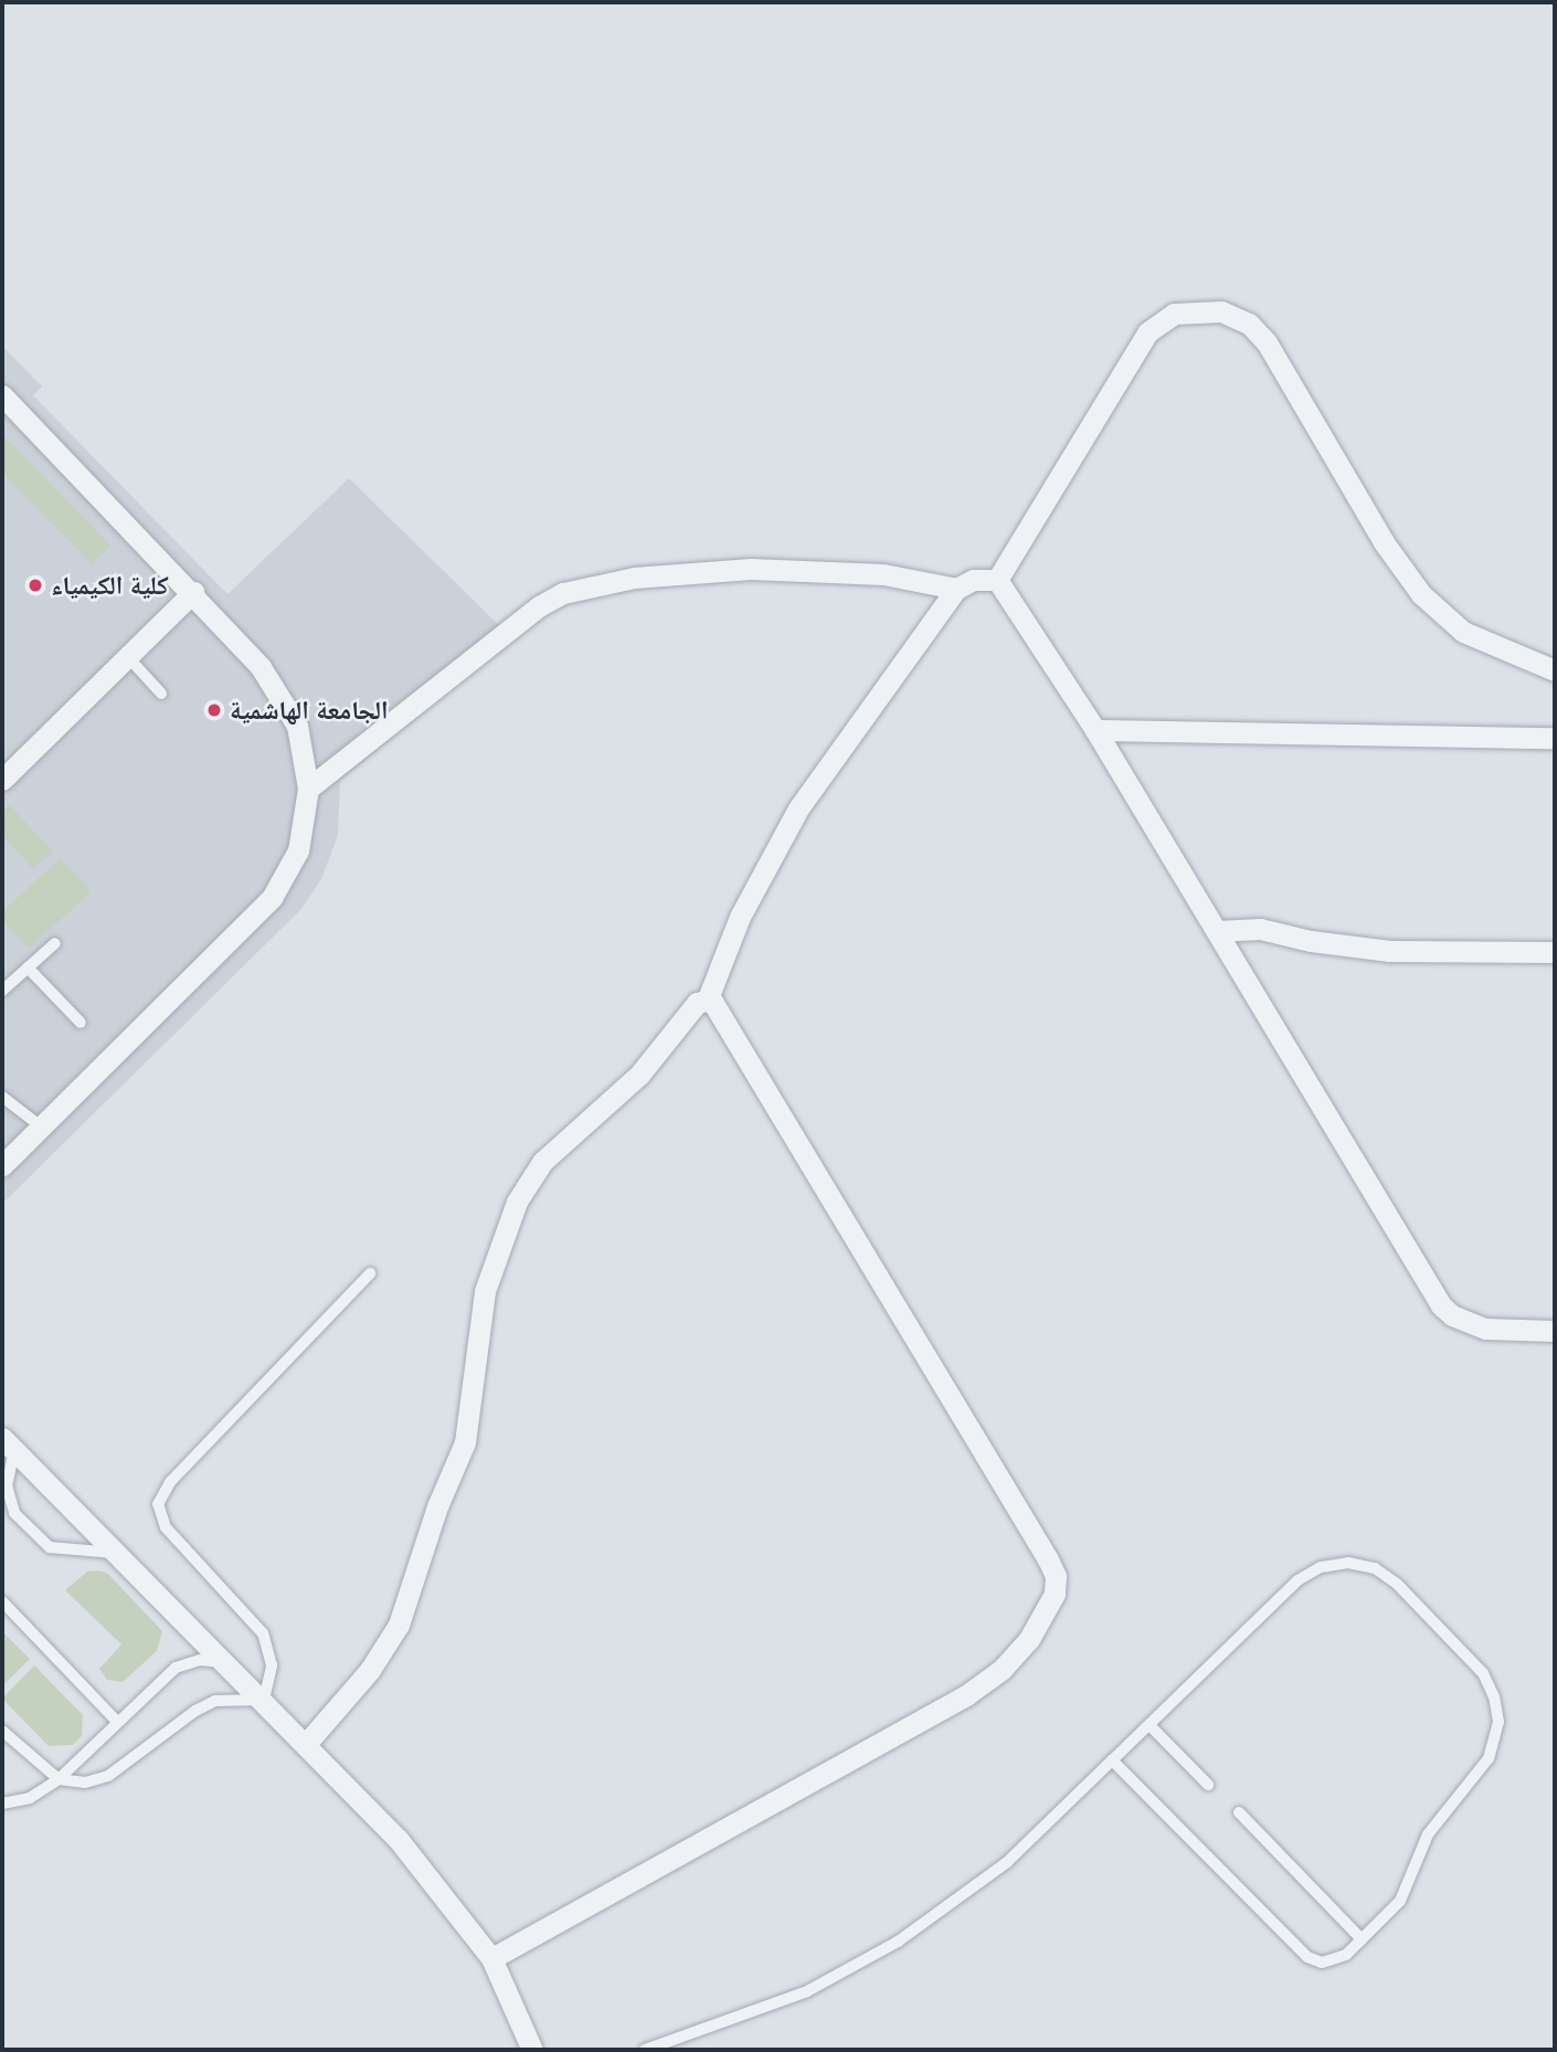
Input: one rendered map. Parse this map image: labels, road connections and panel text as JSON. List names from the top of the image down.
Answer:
{
  "places": ["كلية الكيمياء", "الجامعة الهاشمية"]
}
